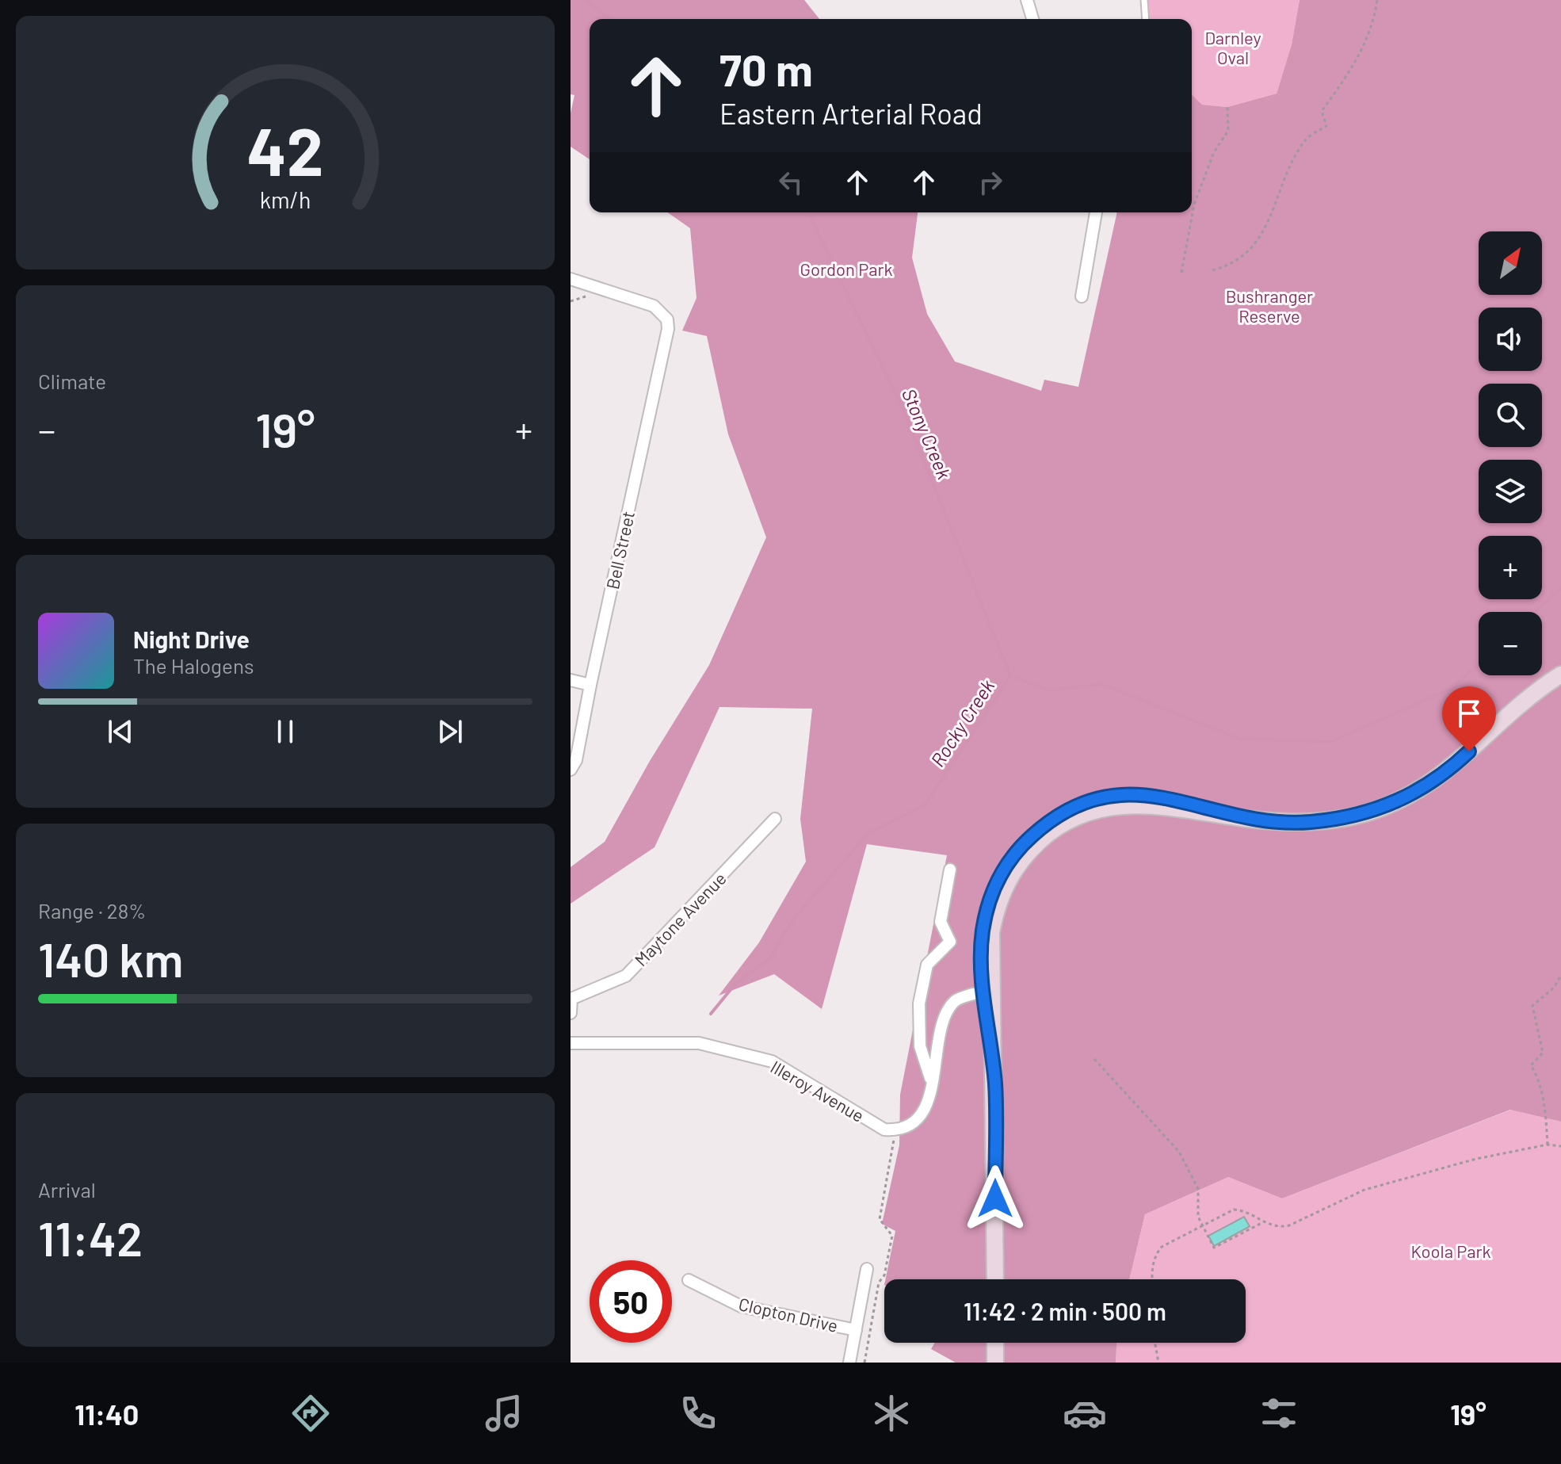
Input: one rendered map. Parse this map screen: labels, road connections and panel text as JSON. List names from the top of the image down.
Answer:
{
  "streets": {
    "street": [
      "Bell Street",
      "Maytone Avenue",
      "Illeroy Avenue",
      "Clopton Drive"
    ]
  },
  "water": ["Stony Creek", "Rocky Creek"],
  "parks": [
    "Darnley Oval",
    "Gordon Park",
    "Bushranger Reserve",
    "Koola Park"
  ],
  "north": "top right",
  "page": {
    "turn": ["70 m", "Eastern Arterial Road"],
    "map_buttons": ["+", "−"],
    "tile": [
      "Climate",
      ["Range · 28%", "140 km"],
      ["Arrival", "11:42"]
    ],
    "heat": ["−", "19°", "+"],
    "song": ["Night Drive", "The Halogens"],
    "limit": "50",
    "trip": "11:42 · 2 min · 500 m",
    "tabs": ["11:40", "19°"],
    "gauge": ["42", "km/h"]
  }
}
